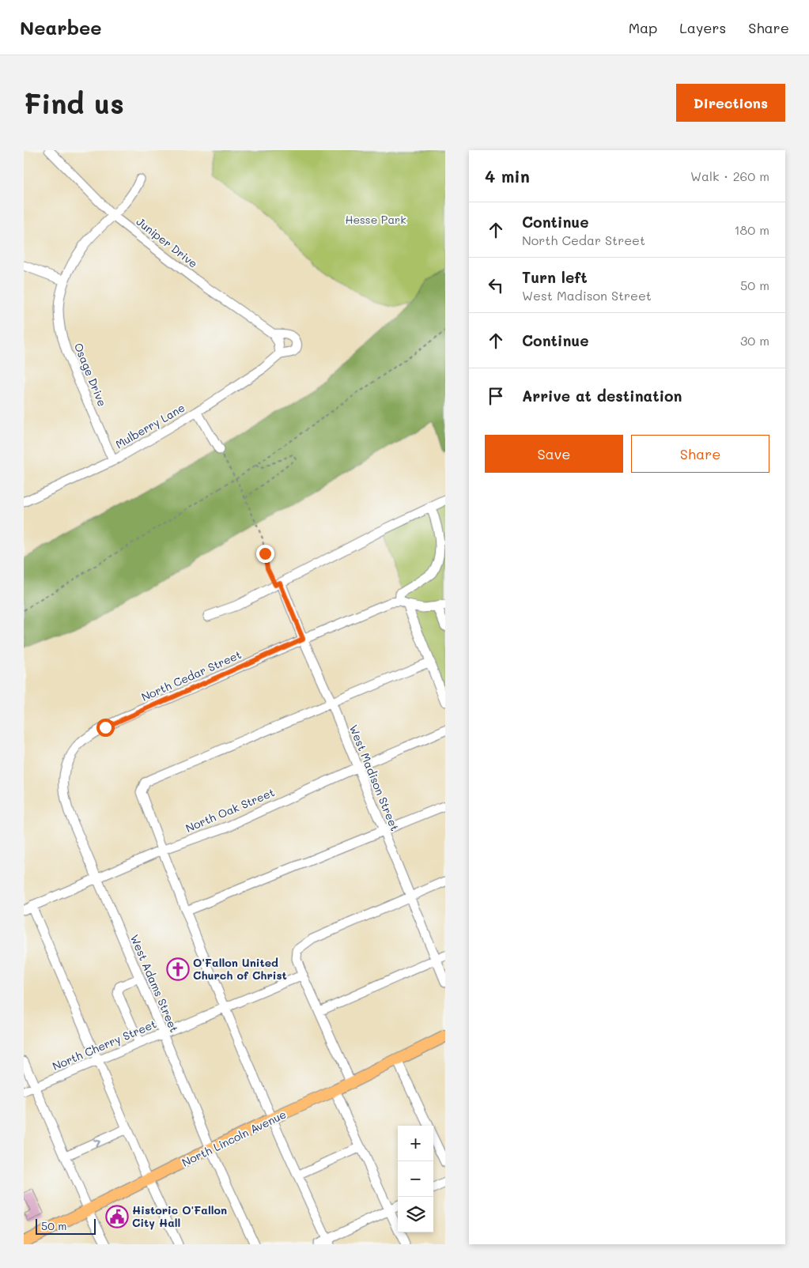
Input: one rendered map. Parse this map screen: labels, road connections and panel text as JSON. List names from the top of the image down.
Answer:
{
  "streets": {
    "main road": ["North Lincoln Avenue"],
    "street": [
      "Juniper Drive",
      "Osage Drive",
      "Mulberry Lane",
      "North Cedar Street",
      "West Madison Street",
      "North Oak Street",
      "West Adams Street",
      "North Cherry Street"
    ]
  },
  "crossings": [
    ["Juniper Drive", "Osage Drive"],
    ["Juniper Drive", "Mulberry Lane"],
    ["Osage Drive", "Mulberry Lane"],
    ["North Cedar Street", "West Madison Street"],
    ["North Cedar Street", "West Adams Street"],
    ["West Madison Street", "North Oak Street"],
    ["North Oak Street", "West Adams Street"],
    ["West Adams Street", "North Cherry Street"],
    ["West Adams Street", "North Lincoln Avenue"]
  ],
  "parks": ["Hesse Park"],
  "places": {
    "church": ["O'Fallon United Church of Christ"],
    "public building": ["Historic O'Fallon City Hall"]
  },
  "scale_bar": "50 m",
  "page": {
    "header": "Nearbee",
    "nav": ["Map", "Layers", "Share"],
    "buttons": [
      "Directions",
      ["Save", "Share"]
    ],
    "title": "Find us",
    "heading": ["4 min", "Walk · 260 m"],
    "list": [
      ["Continue", "North Cedar Street", "180 m"],
      ["Turn left", "West Madison Street", "50 m"],
      ["Continue", "30 m"],
      "Arrive at destination"
    ],
    "map_buttons": ["+", "−"],
    "scale": "50 m"
  }
}
